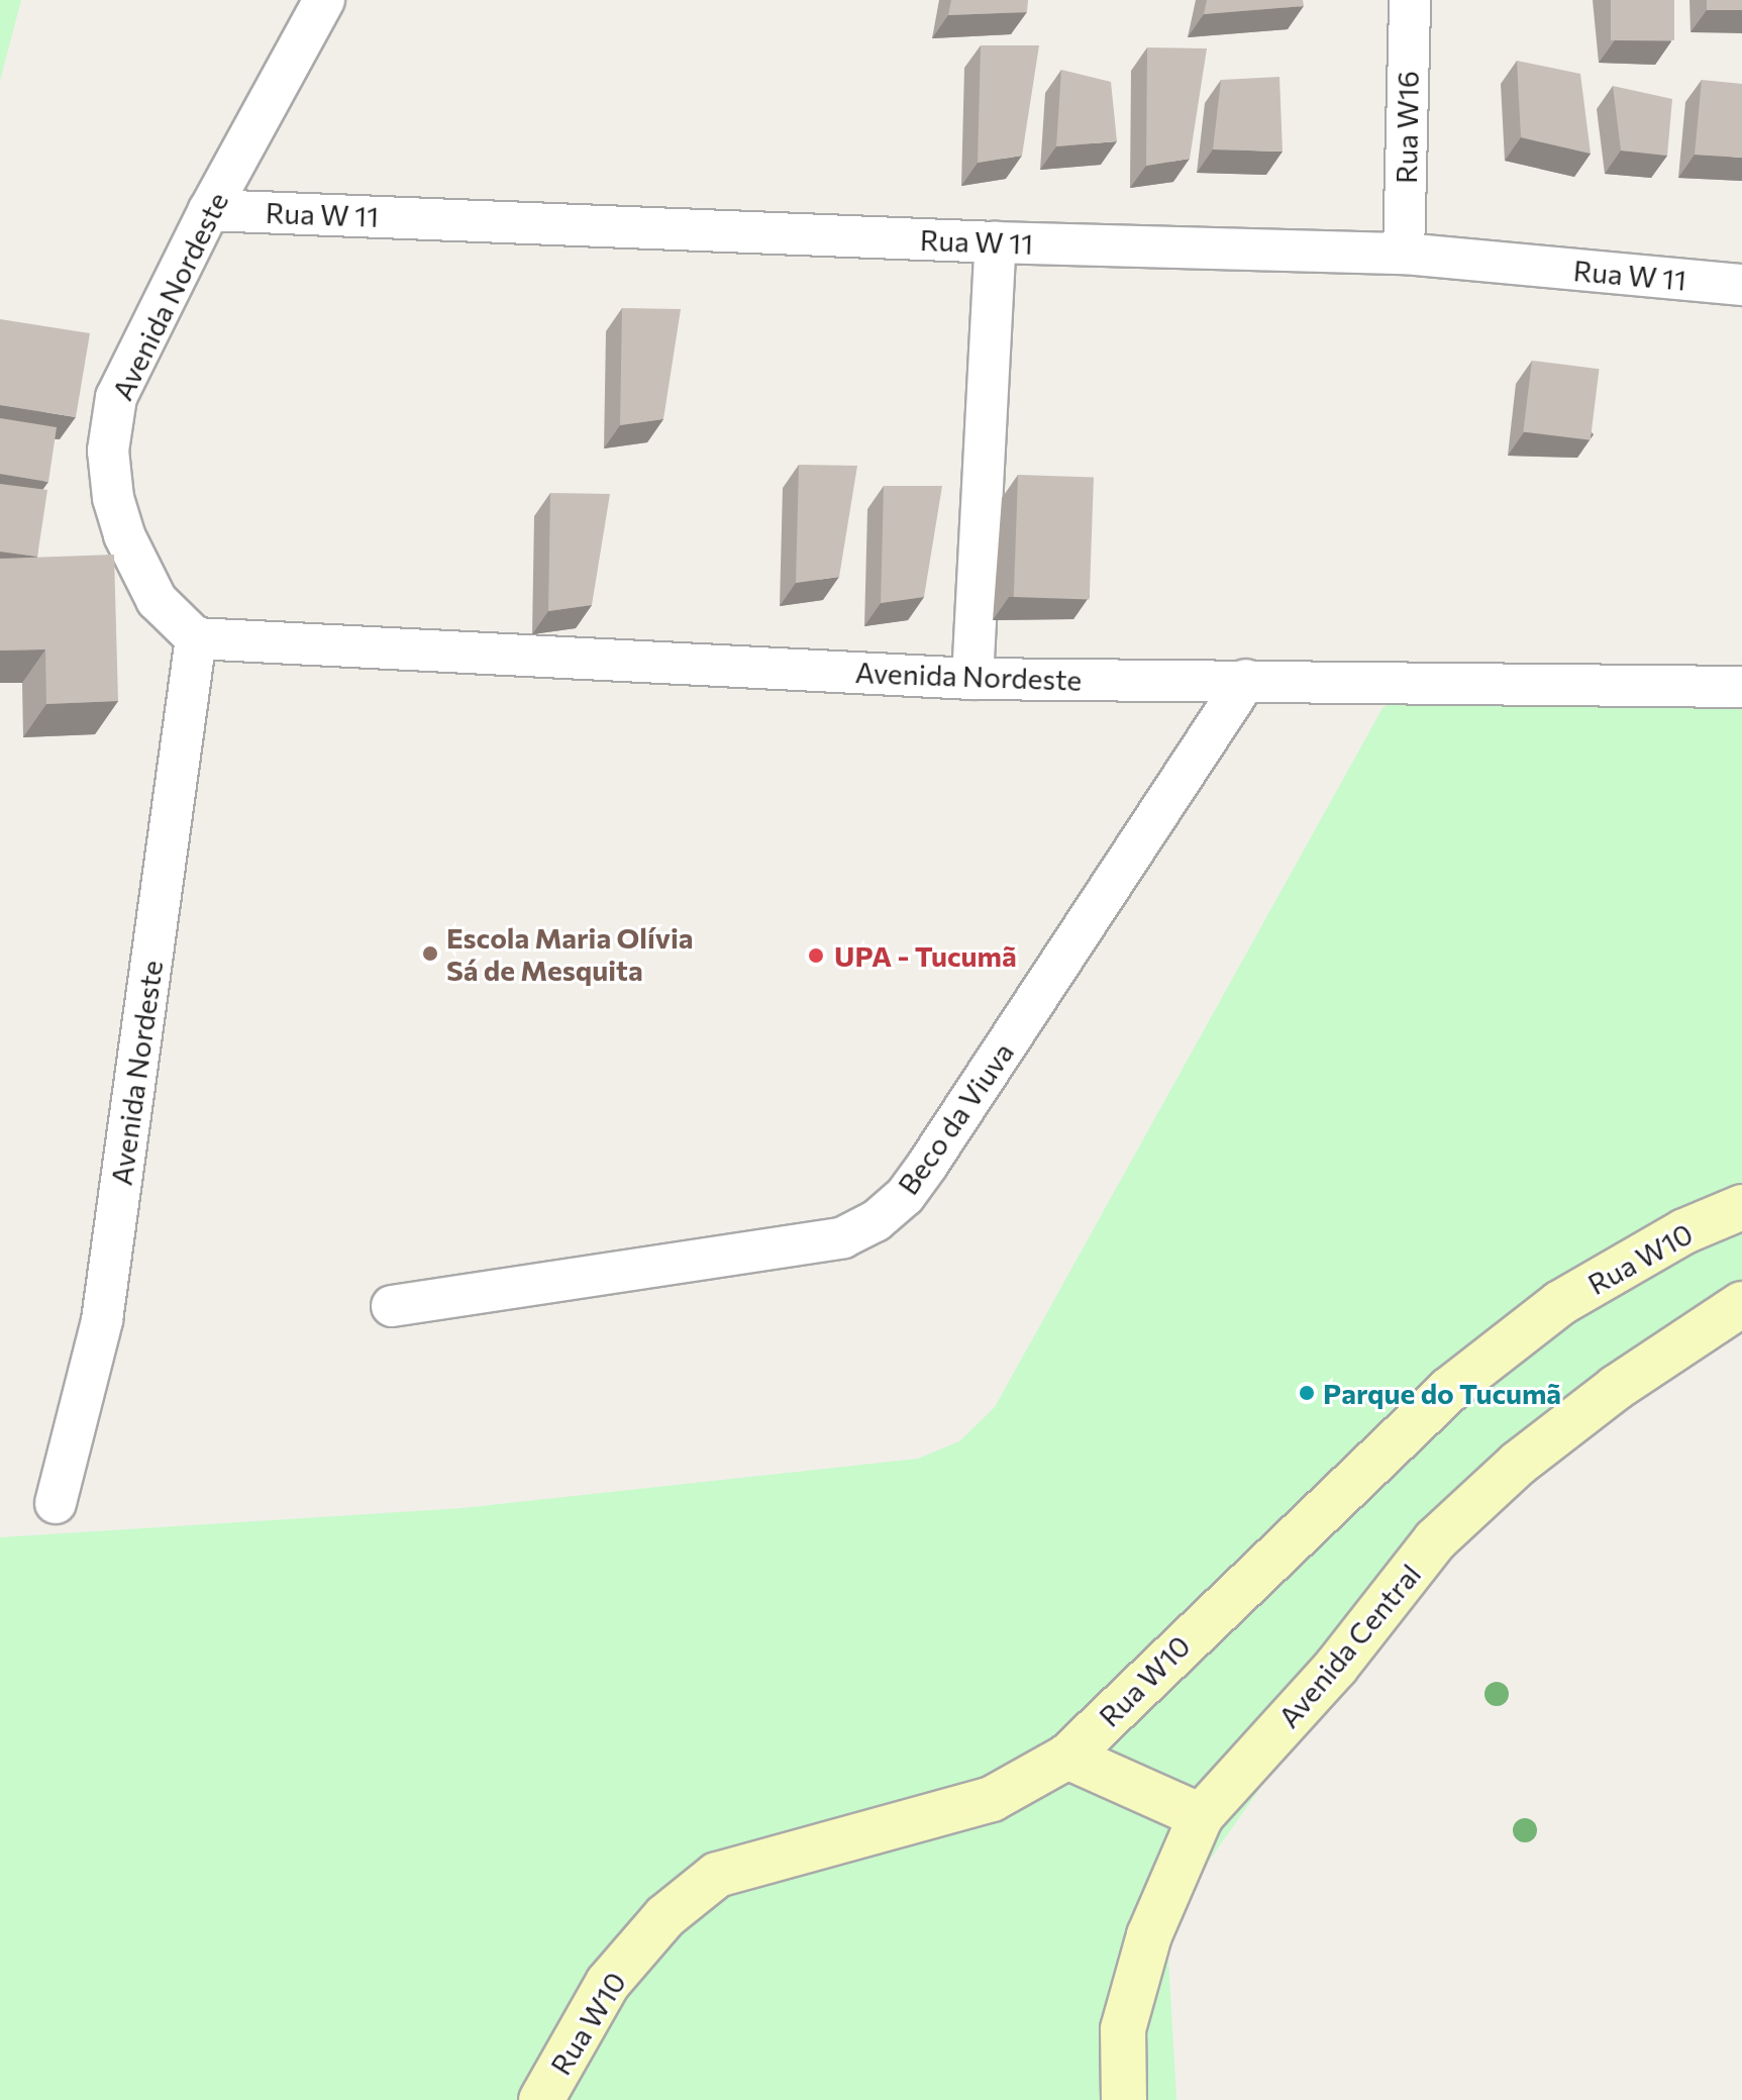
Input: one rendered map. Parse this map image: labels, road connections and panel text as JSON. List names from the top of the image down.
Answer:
{
  "streets": {
    "street": [
      "Rua W16",
      "Rua W 11",
      "Avenida Nordeste",
      "Beco da Viuva",
      "Rua W10",
      "Avenida Central"
    ]
  },
  "crossings": [
    ["Rua W16", "Rua W 11"],
    ["Rua W 11", "Avenida Nordeste"],
    ["Avenida Nordeste", "Beco da Viuva"]
  ],
  "places": ["Escola Maria Olívia Sá de Mesquita", "UPA - Tucumã", "Parque do Tucumã"]
}
